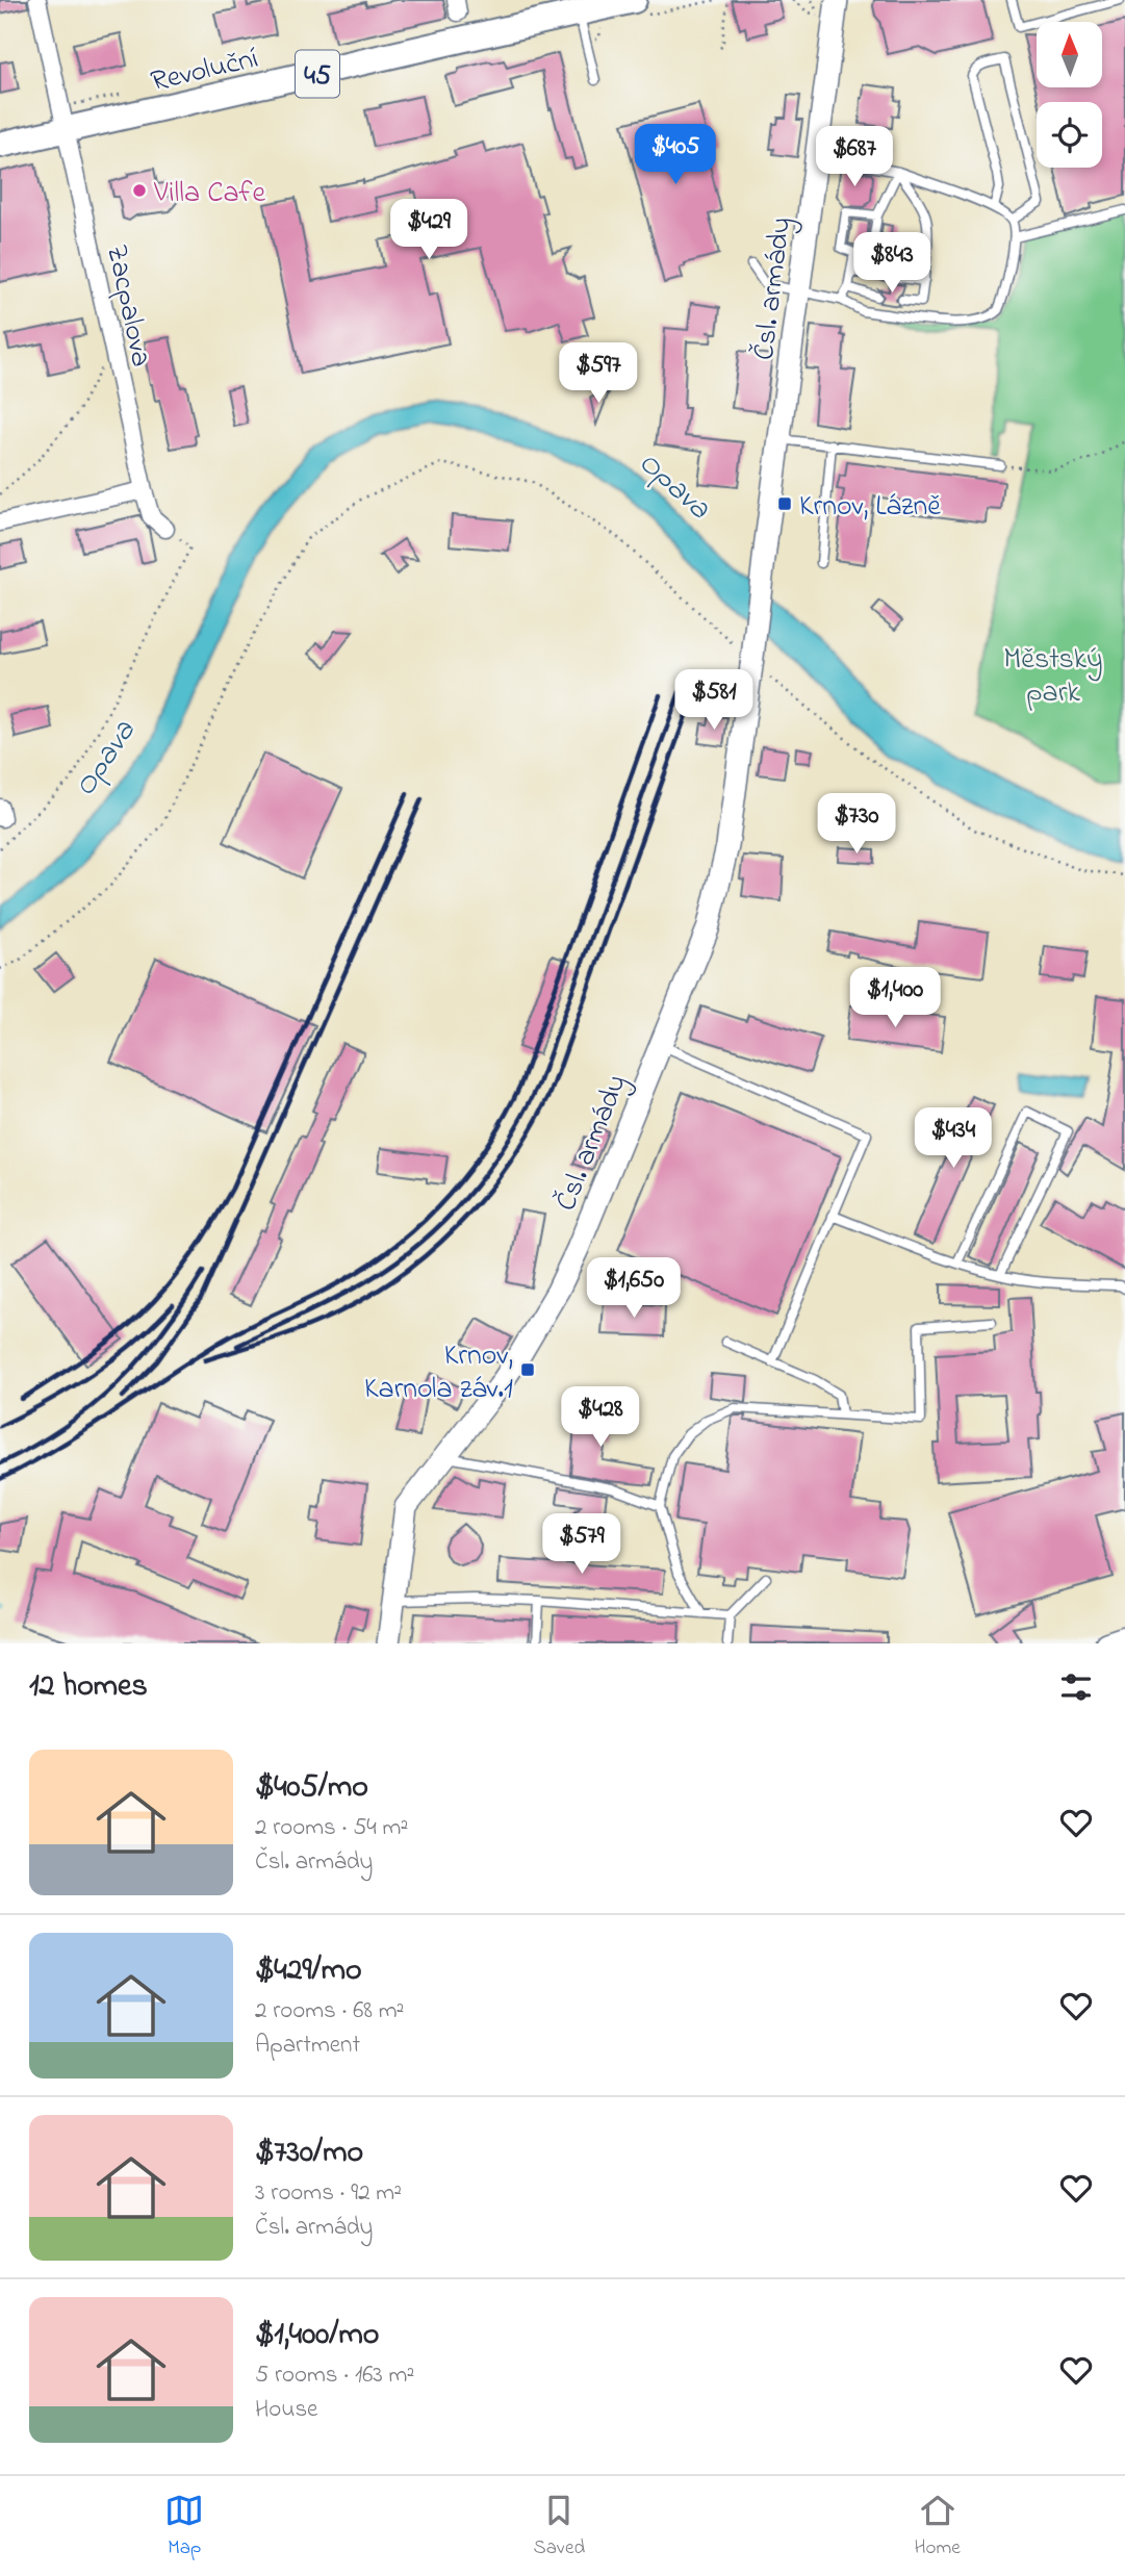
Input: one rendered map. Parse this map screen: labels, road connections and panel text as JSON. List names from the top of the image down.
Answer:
{
  "streets": {
    "main road": ["Revoluční", "45", "Čsl. armády"],
    "street": ["Zacpalova"]
  },
  "crossings": [
    ["Revoluční", "Zacpalova"]
  ],
  "water": ["Opava"],
  "parks": ["Městský park"],
  "places": {
    "other": ["Villa Cafe"],
    "transit": ["Krnov, Lázně", "Krnov, Karnola záv.1"]
  },
  "north": "top",
  "page": {
    "price": [
      "$405",
      "$687",
      "$429",
      "$843",
      "$597",
      "$581",
      "$730",
      "$1,400",
      "$434",
      "$1,650",
      "$428",
      "$579"
    ],
    "heading": "12 homes",
    "list": [
      {
        "name": "$405/mo",
        "note": "2 rooms · 54 m² · Čsl. armády"
      },
      {
        "name": "$429/mo",
        "note": "2 rooms · 68 m² · Apartment"
      },
      {
        "name": "$730/mo",
        "note": "3 rooms · 92 m² · Čsl. armády"
      },
      {
        "name": "$1,400/mo",
        "note": "5 rooms · 163 m² · House"
      }
    ],
    "tabs": ["Map", "Saved", "Home"]
  }
}
